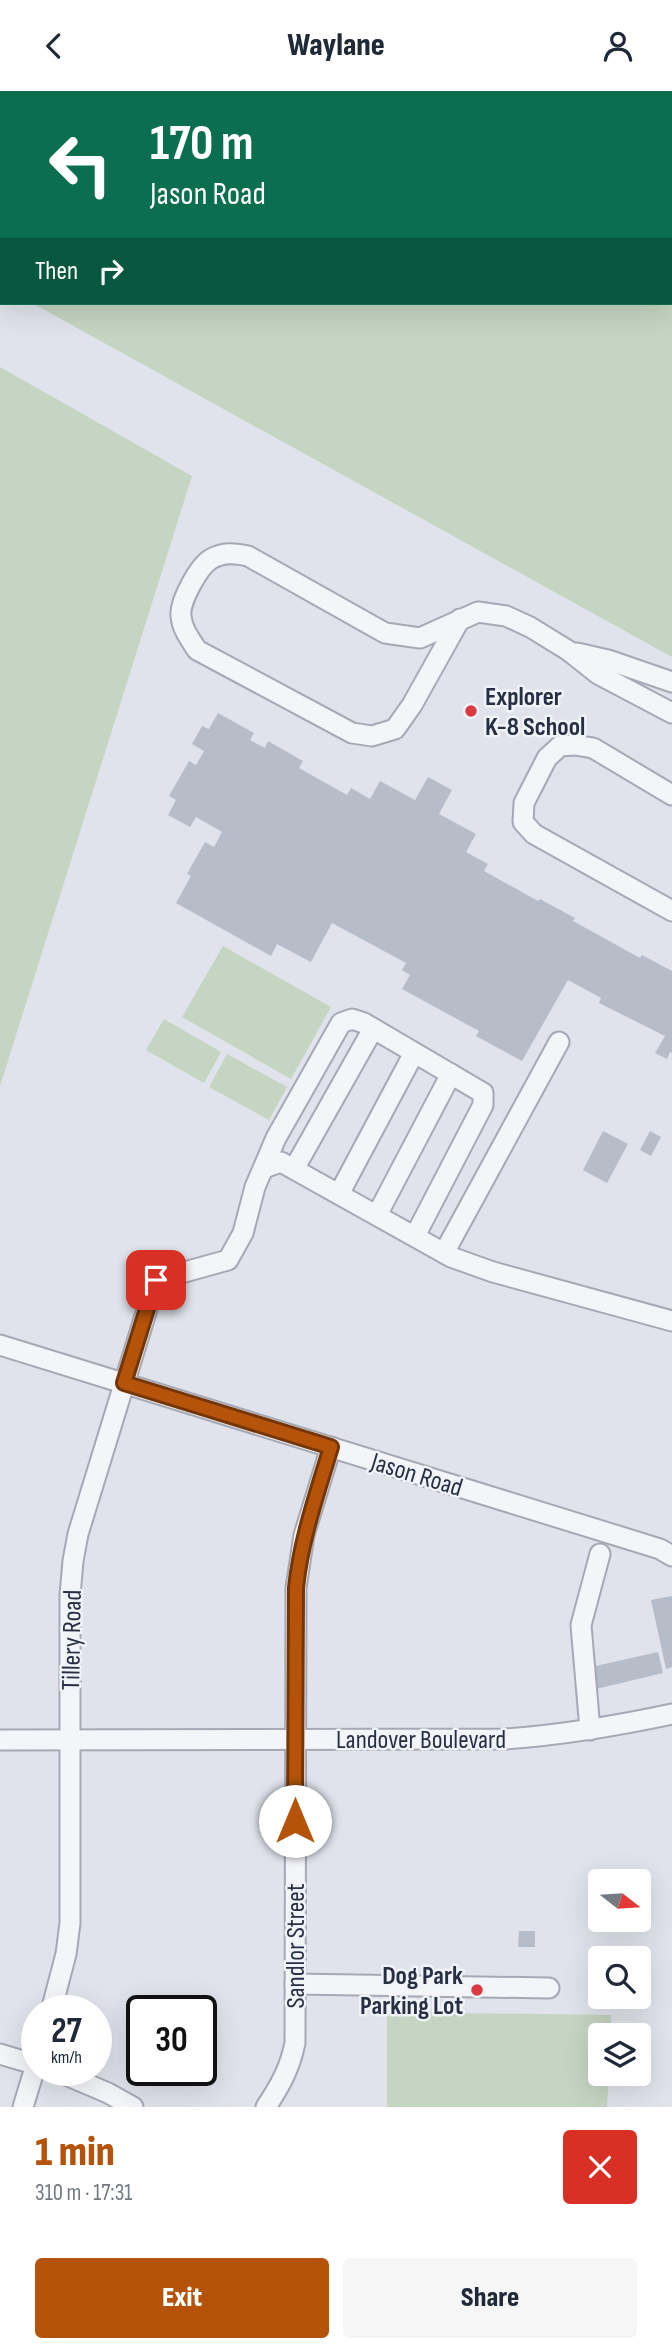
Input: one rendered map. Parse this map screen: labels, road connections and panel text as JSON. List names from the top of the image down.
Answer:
{
  "streets": {
    "street": [
      "Jason Road",
      "Tillery Road",
      "Landover Boulevard",
      "Sandlor Street"
    ]
  },
  "crossings": [
    ["Jason Road", "Tillery Road"],
    ["Jason Road", "Sandlor Street"],
    ["Tillery Road", "Landover Boulevard"],
    ["Landover Boulevard", "Sandlor Street"]
  ],
  "places": ["Explorer K-8 School", "Dog Park Parking Lot"],
  "north": "right",
  "page": {
    "header": "Waylane",
    "turn": ["170 m", "Jason Road"],
    "then": "Then",
    "speed": "27 km/h",
    "limit": "30",
    "heading": ["1 min", "310 m · 17:31"],
    "buttons": ["Exit", "Share"]
  }
}
